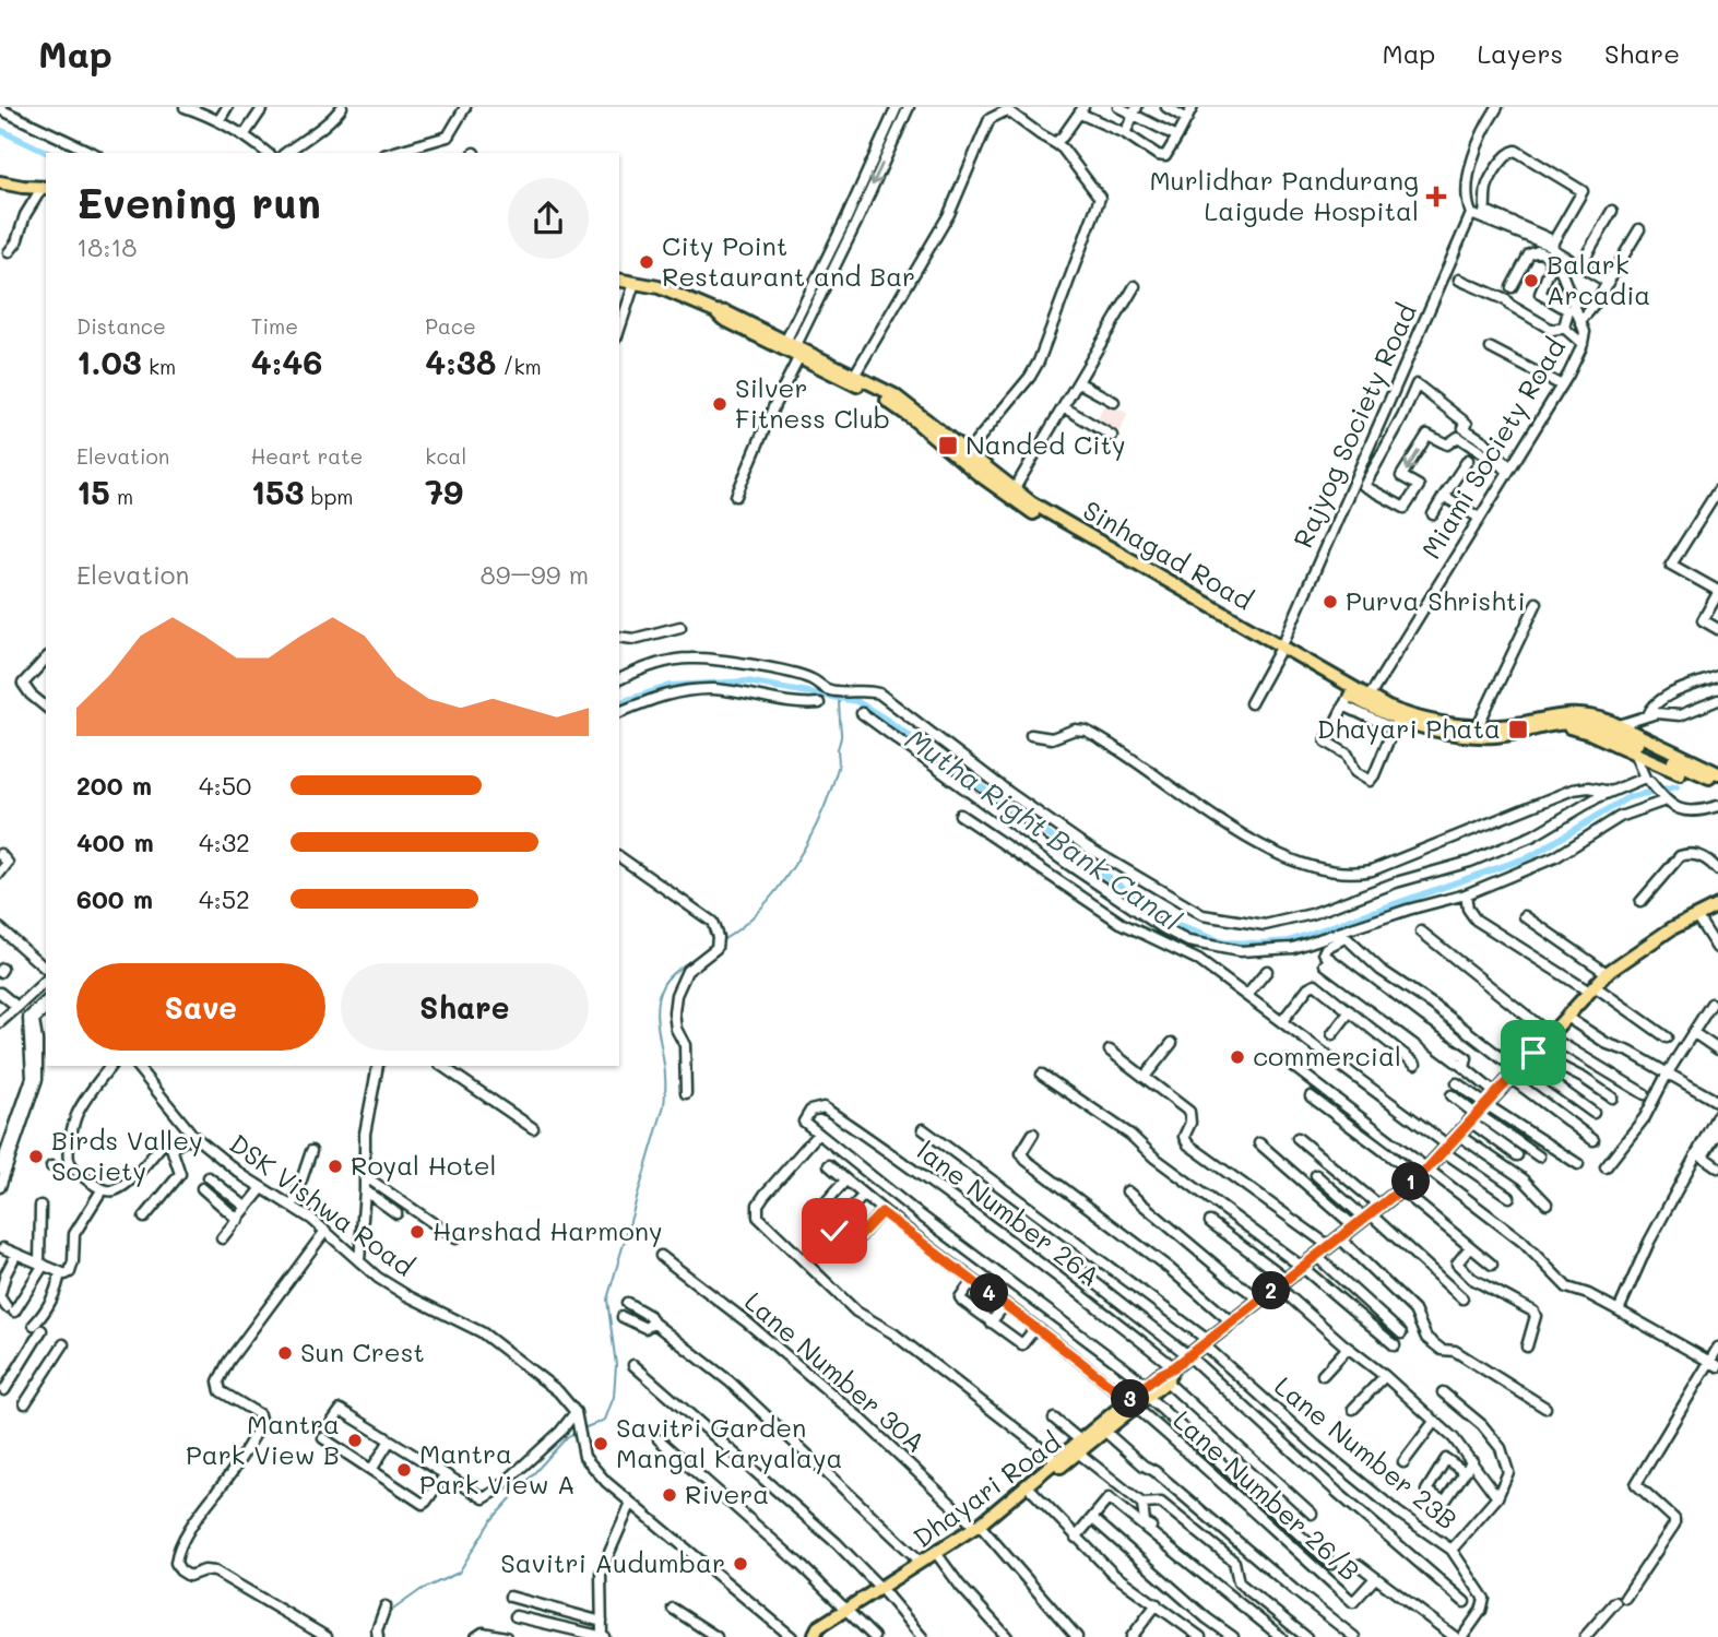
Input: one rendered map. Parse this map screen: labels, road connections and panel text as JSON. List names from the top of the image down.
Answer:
{
  "streets": {
    "main road": ["Sinhagad Road", "Dhayari Road"],
    "street": [
      "Rajyog Society Road",
      "Miami Society Road",
      "DSK Vishwa Road",
      "lane Number 26A",
      "Lane Number 30A",
      "Lane Number 23B",
      "Lane Number 26/B"
    ]
  },
  "crossings": [
    ["Rajyog Society Road", "Sinhagad Road"],
    ["Miami Society Road", "Sinhagad Road"],
    ["lane Number 26A", "Dhayari Road"],
    ["Lane Number 30A", "Dhayari Road"],
    ["Lane Number 23B", "Dhayari Road"],
    ["Dhayari Road", "Lane Number 26/B"]
  ],
  "water": ["Mutha Right Bank Canal"],
  "places": {
    "health": ["Murlidhar Pandurang Laigude Hospital"],
    "other": [
      "City Point Restaurant and Bar",
      "Balark Arcadia",
      "Silver Fitness Club",
      "Purva Shrishti",
      "commercial",
      "Birds Valley Society",
      "Royal Hotel",
      "Harshad Harmony",
      "Sun Crest",
      "Mantra Park View B",
      "Savitri Garden Mangal Karyalaya",
      "Mantra Park View A",
      "Rivera",
      "Savitri Audumbar"
    ],
    "transit": ["Nanded City", "Dhayari Phata"]
  },
  "page": {
    "header": "Map",
    "nav": ["Map", "Layers", "Share"],
    "heading": ["Evening run", "18:18"],
    "stats": [
      ["Distance", "1.03 km"],
      ["Time", "4:46"],
      ["Pace", "4:38 /km"],
      ["Elevation", "15 m"],
      ["Heart rate", "153 bpm"],
      ["kcal", "79"]
    ],
    "chart": ["Elevation", "89–99 m"],
    "list": [
      {
        "name": "200 m",
        "note": "4:50"
      },
      {
        "name": "400 m",
        "note": "4:32"
      },
      {
        "name": "600 m",
        "note": "4:52"
      }
    ],
    "buttons": ["Save", "Share"],
    "pins": [
      "1",
      "2",
      "4",
      "3"
    ]
  }
}
